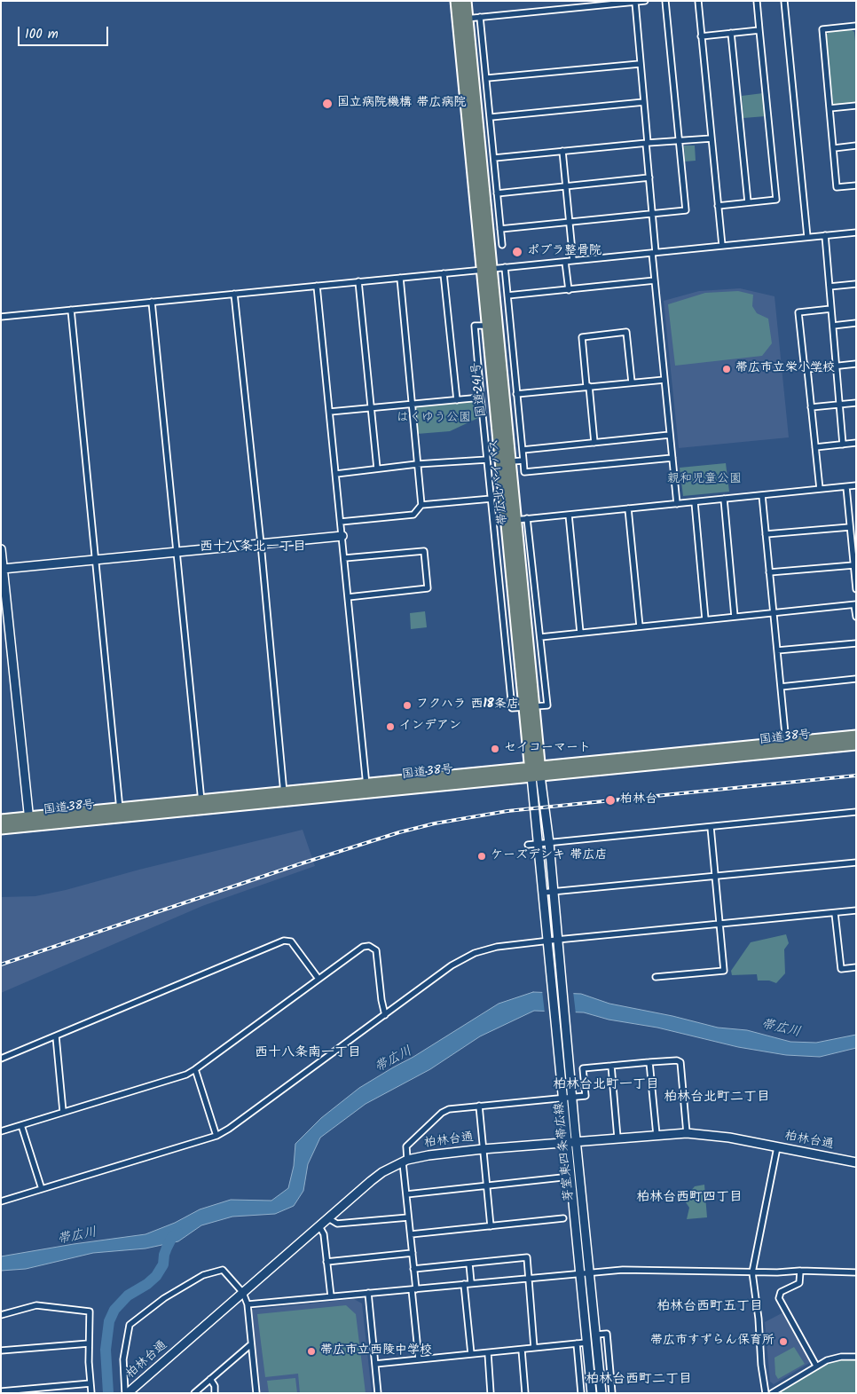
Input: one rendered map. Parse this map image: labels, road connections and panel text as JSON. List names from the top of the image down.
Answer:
{
  "streets": {
    "highway": ["国道241号", "帯広北バイパス", "国道38号"],
    "street": ["柏林台通", "芽室東四条帯広線"]
  },
  "crossings": [
    ["国道241号", "帯広北バイパス"],
    ["国道241号", "国道38号"],
    ["国道241号", "芽室東四条帯広線"],
    ["国道38号", "芽室東四条帯広線"],
    ["柏林台通", "芽室東四条帯広線"]
  ],
  "districts": [
    "西十八条北一丁目",
    "西十八条南一丁目",
    "柏林台北町一丁目",
    "柏林台北町二丁目",
    "柏林台西町四丁目",
    "柏林台西町五丁目",
    "柏林台西町二丁目"
  ],
  "water": ["帯広川"],
  "parks": ["はくゆう公園", "親和児童公園"],
  "places": [
    "国立病院機構 帯広病院",
    "ポプラ整骨院",
    "帯広市立栄小学校",
    "フクハラ 西18条店",
    "インデアン",
    "セイコーマート",
    "柏林台",
    "ケーズデンキ 帯広店",
    "帯広市すずらん保育所",
    "帯広市立西陵中学校"
  ],
  "scale_bar": "100 m"
}
